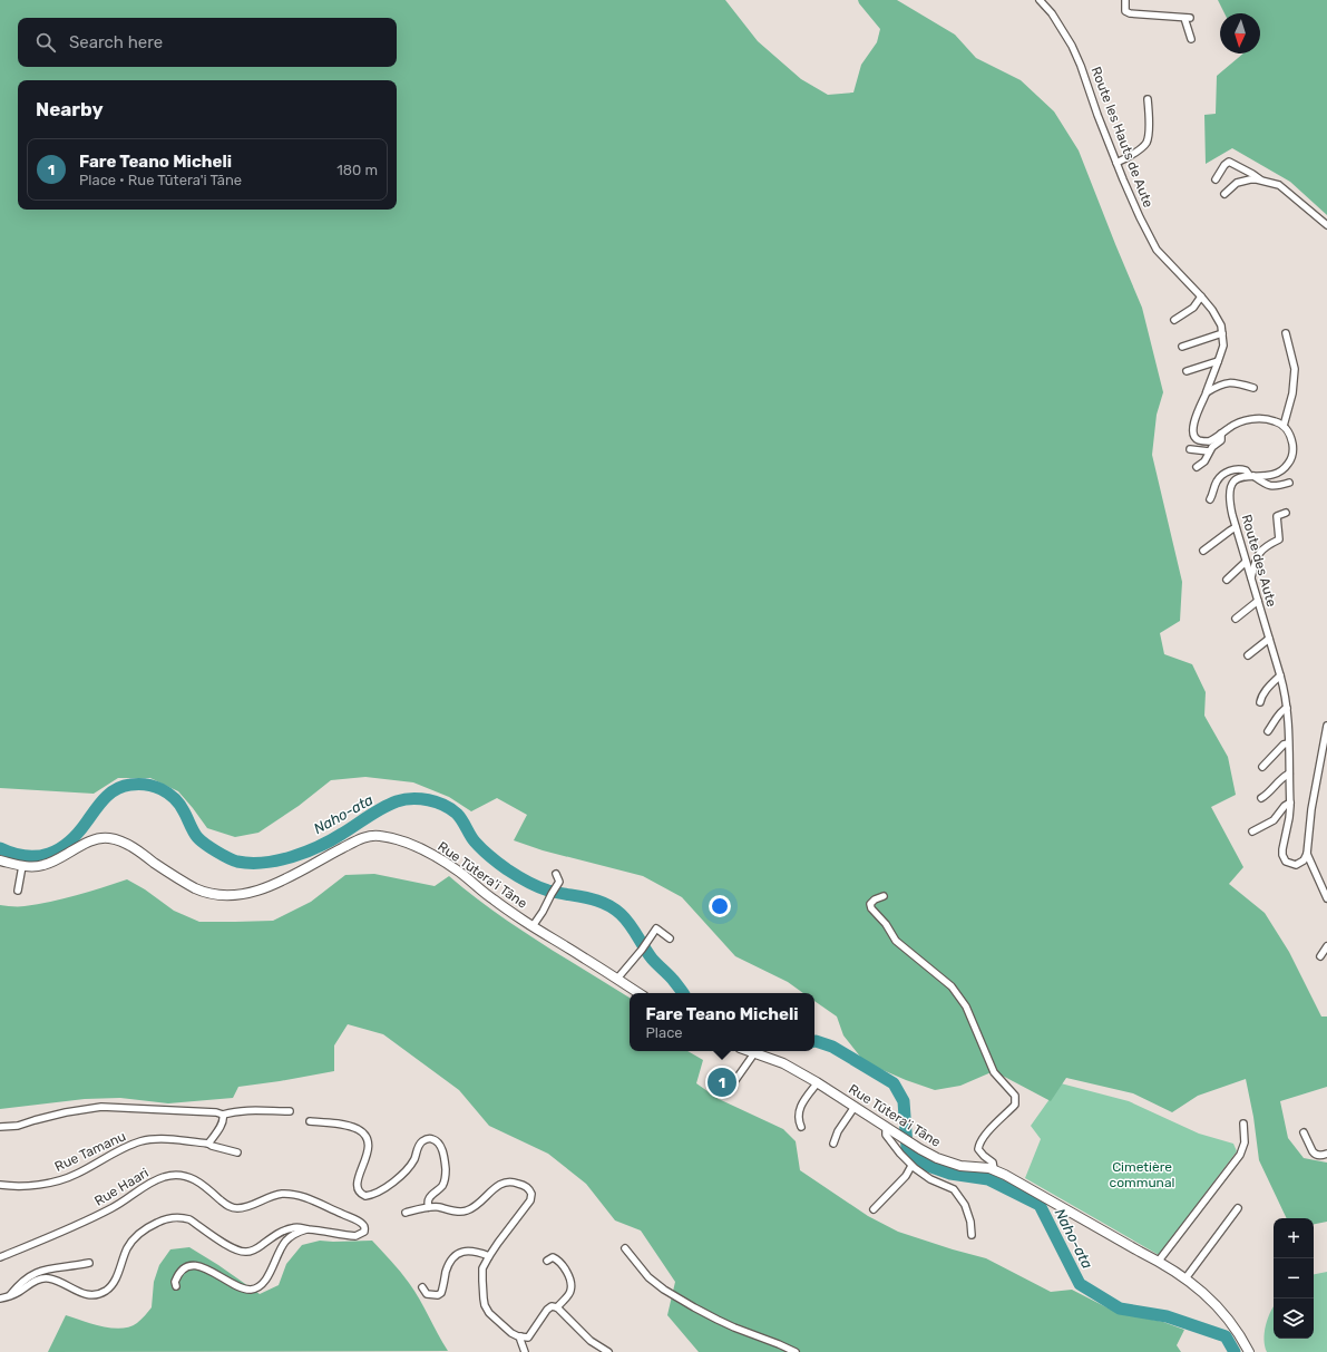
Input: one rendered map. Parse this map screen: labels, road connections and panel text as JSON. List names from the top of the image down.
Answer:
{
  "streets": {
    "street": [
      "Route les Hauts de Aute",
      "Route des Aute",
      "Rue Tūtera'i Tāne",
      "Rue Tamanu",
      "Rue Haari"
    ]
  },
  "water": ["Naho-ata"],
  "parks": ["Cimetière communal"],
  "north": "bottom",
  "page": {
    "search": "Search here",
    "heading": "Nearby",
    "list": [
      {
        "mark": "1",
        "name": "Fare Teano Micheli",
        "note": "Place · Rue Tūtera'i Tāne",
        "value": "180 m"
      }
    ],
    "popup": ["Fare Teano Micheli", "Place"],
    "pins": "1",
    "map_buttons": ["+", "−"]
  }
}
